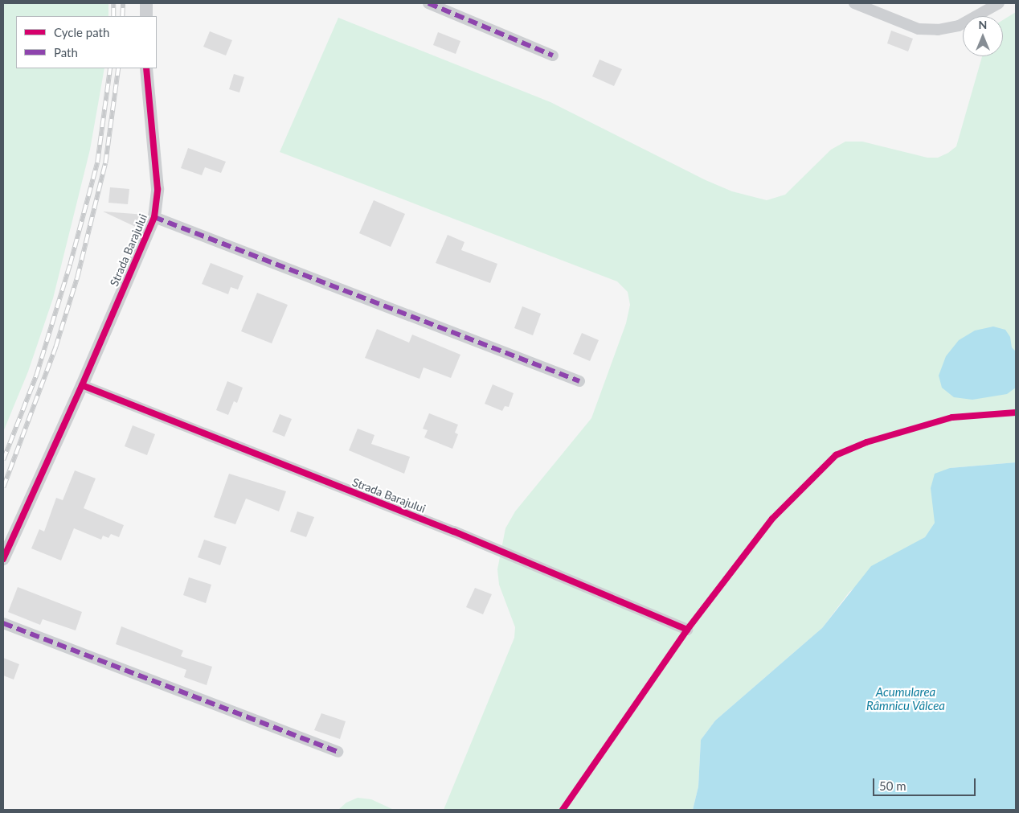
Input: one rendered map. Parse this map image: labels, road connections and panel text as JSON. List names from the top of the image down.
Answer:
{
  "streets": {
    "street": ["Strada Barajului"]
  },
  "water": ["Acumularea Râmnicu Vâlcea"],
  "legend": ["Cycle path", "Path"],
  "scale_bar": "50 m",
  "north": "top"
}
